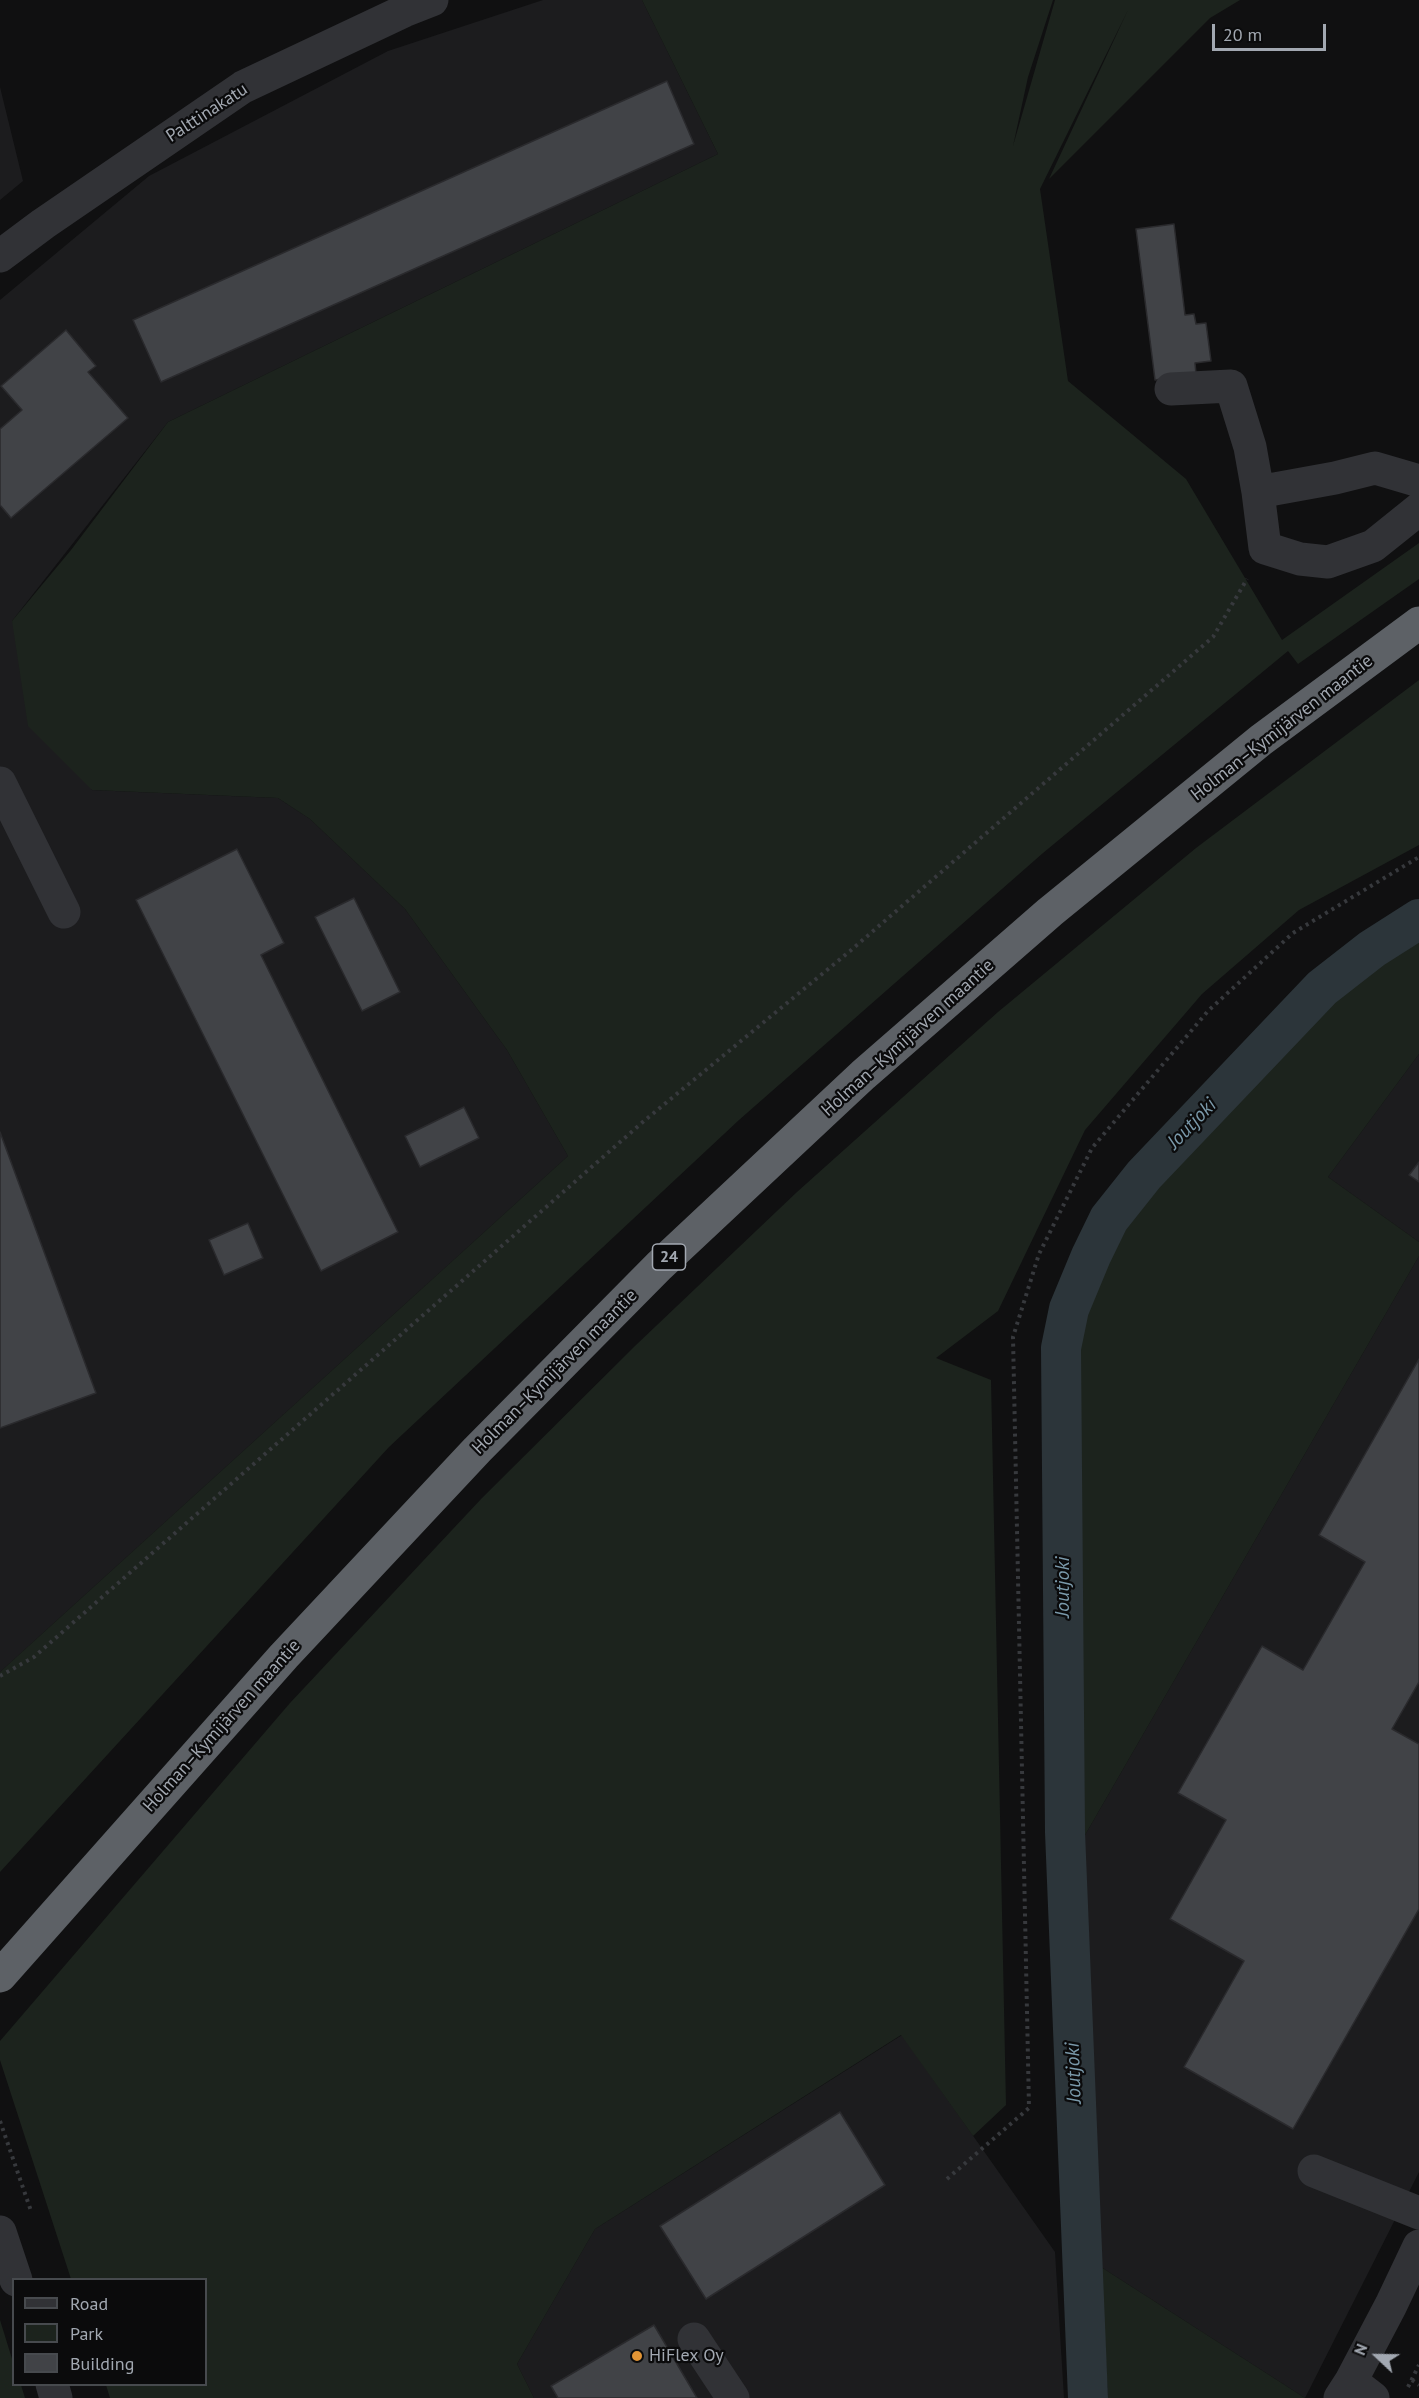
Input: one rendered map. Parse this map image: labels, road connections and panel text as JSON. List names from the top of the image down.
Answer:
{
  "streets": {
    "highway": ["Holman–Kymijärven maantie", "24"],
    "street": ["Palttinakatu"]
  },
  "water": ["Joutjoki"],
  "places": ["HiFlex Oy"],
  "legend": ["Road", "Park", "Building"],
  "scale_bar": "20 m",
  "north": "left"
}
